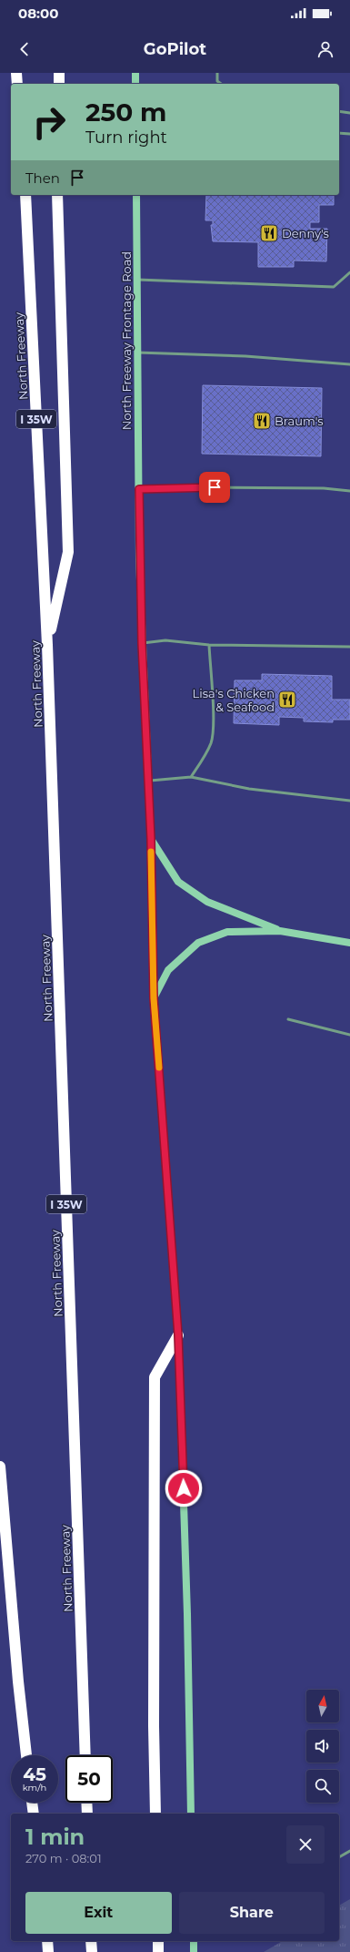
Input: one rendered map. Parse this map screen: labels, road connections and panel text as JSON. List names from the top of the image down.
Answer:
{
  "streets": {
    "highway": ["North Freeway", "I 35W"],
    "main road": ["North Freeway Frontage Road"]
  },
  "places": {
    "restaurant": ["Denny's", "Braum's", "Lisa's Chicken & Seafood"]
  },
  "north": "top",
  "page": {
    "status": "08:00",
    "header": "GoPilot",
    "turn": ["250 m", "Turn right"],
    "then": "Then",
    "speed": "45 km/h",
    "limit": "50",
    "heading": ["1 min", "270 m · 08:01"],
    "buttons": ["Exit", "Share"]
  }
}
